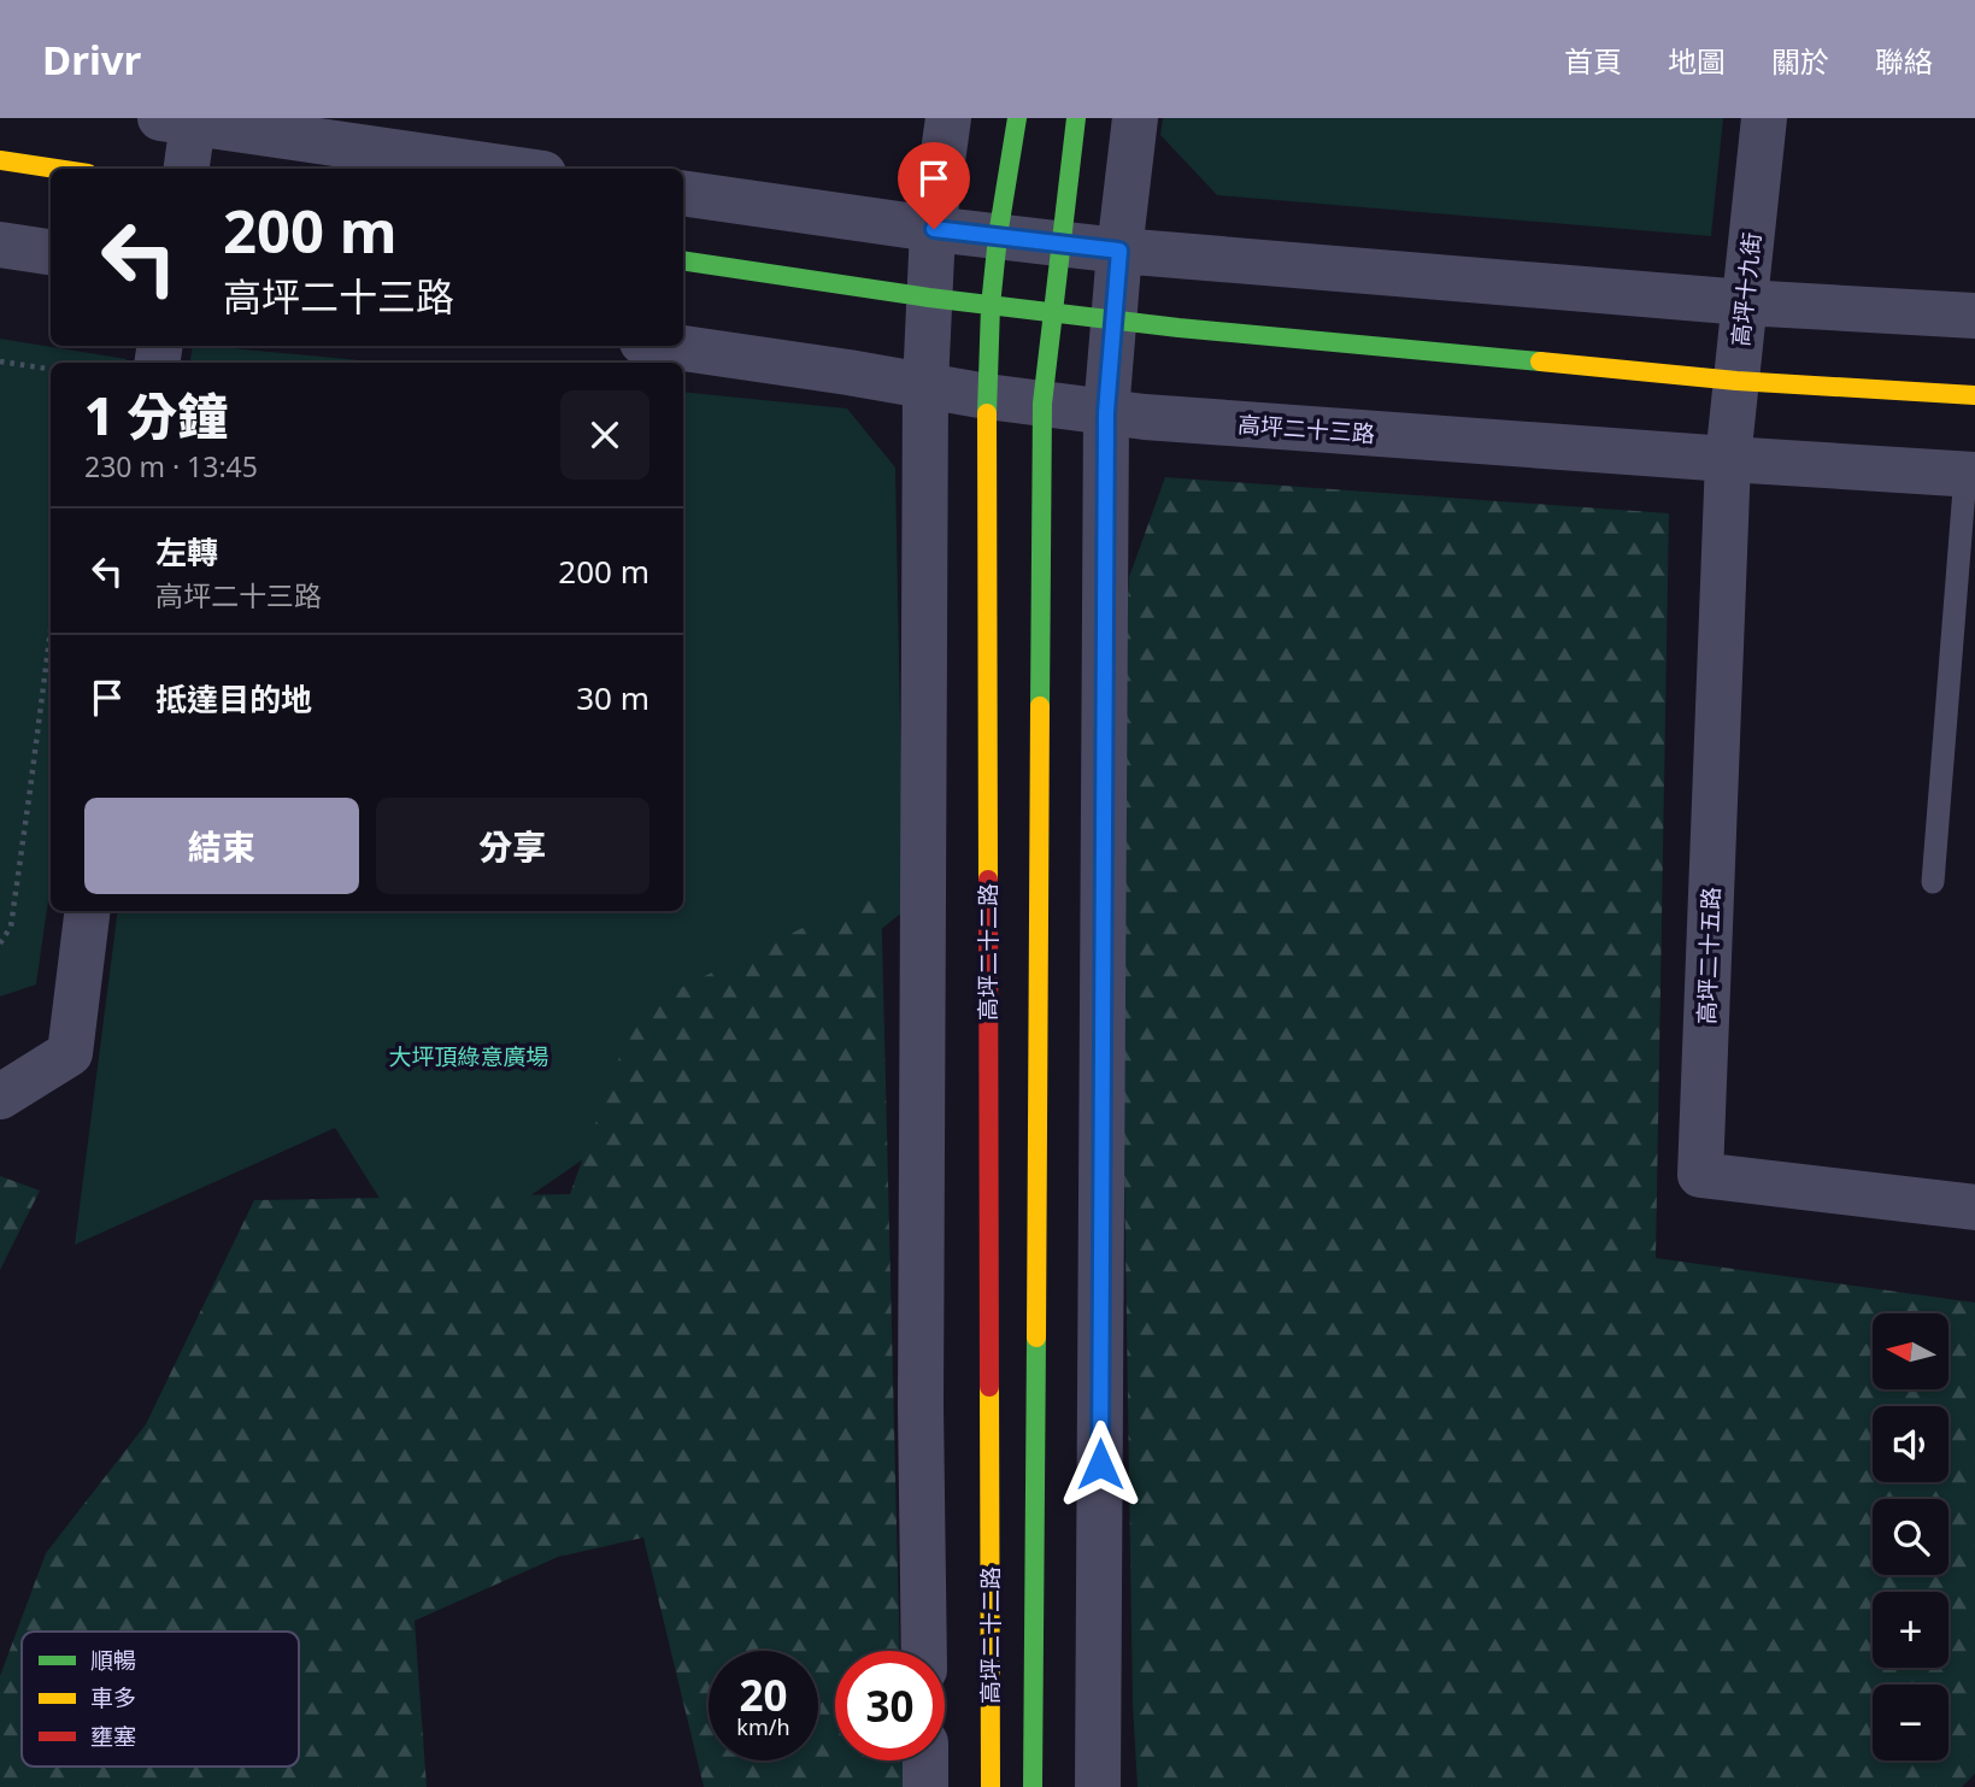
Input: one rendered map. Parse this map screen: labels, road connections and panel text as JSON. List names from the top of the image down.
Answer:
{
  "streets": {
    "street": [
      "高坪十九街",
      "高坪二十三路",
      "高坪二十二路",
      "高坪二十五路"
    ]
  },
  "crossings": [
    ["高坪十九街", "高坪二十三路"],
    ["高坪十九街", "高坪二十五路"],
    ["高坪二十三路", "高坪二十二路"],
    ["高坪二十三路", "高坪二十五路"]
  ],
  "parks": ["大坪頂綠意廣場"],
  "legend": ["順暢", "車多", "壅塞"],
  "north": "left",
  "page": {
    "header": "Drivr",
    "nav": [
      "首頁",
      "地圖",
      "關於",
      "聯絡"
    ],
    "turn": ["200 m", "高坪二十三路"],
    "heading": ["1 分鐘", "230 m · 13:45"],
    "list": [
      {
        "name": "左轉",
        "note": "高坪二十三路",
        "value": "200 m"
      },
      {
        "name": "抵達目的地",
        "value": "30 m"
      }
    ],
    "buttons": ["結束", "分享"],
    "map_buttons": ["+", "−"],
    "speed": "20 km/h",
    "limit": "30"
  }
}
